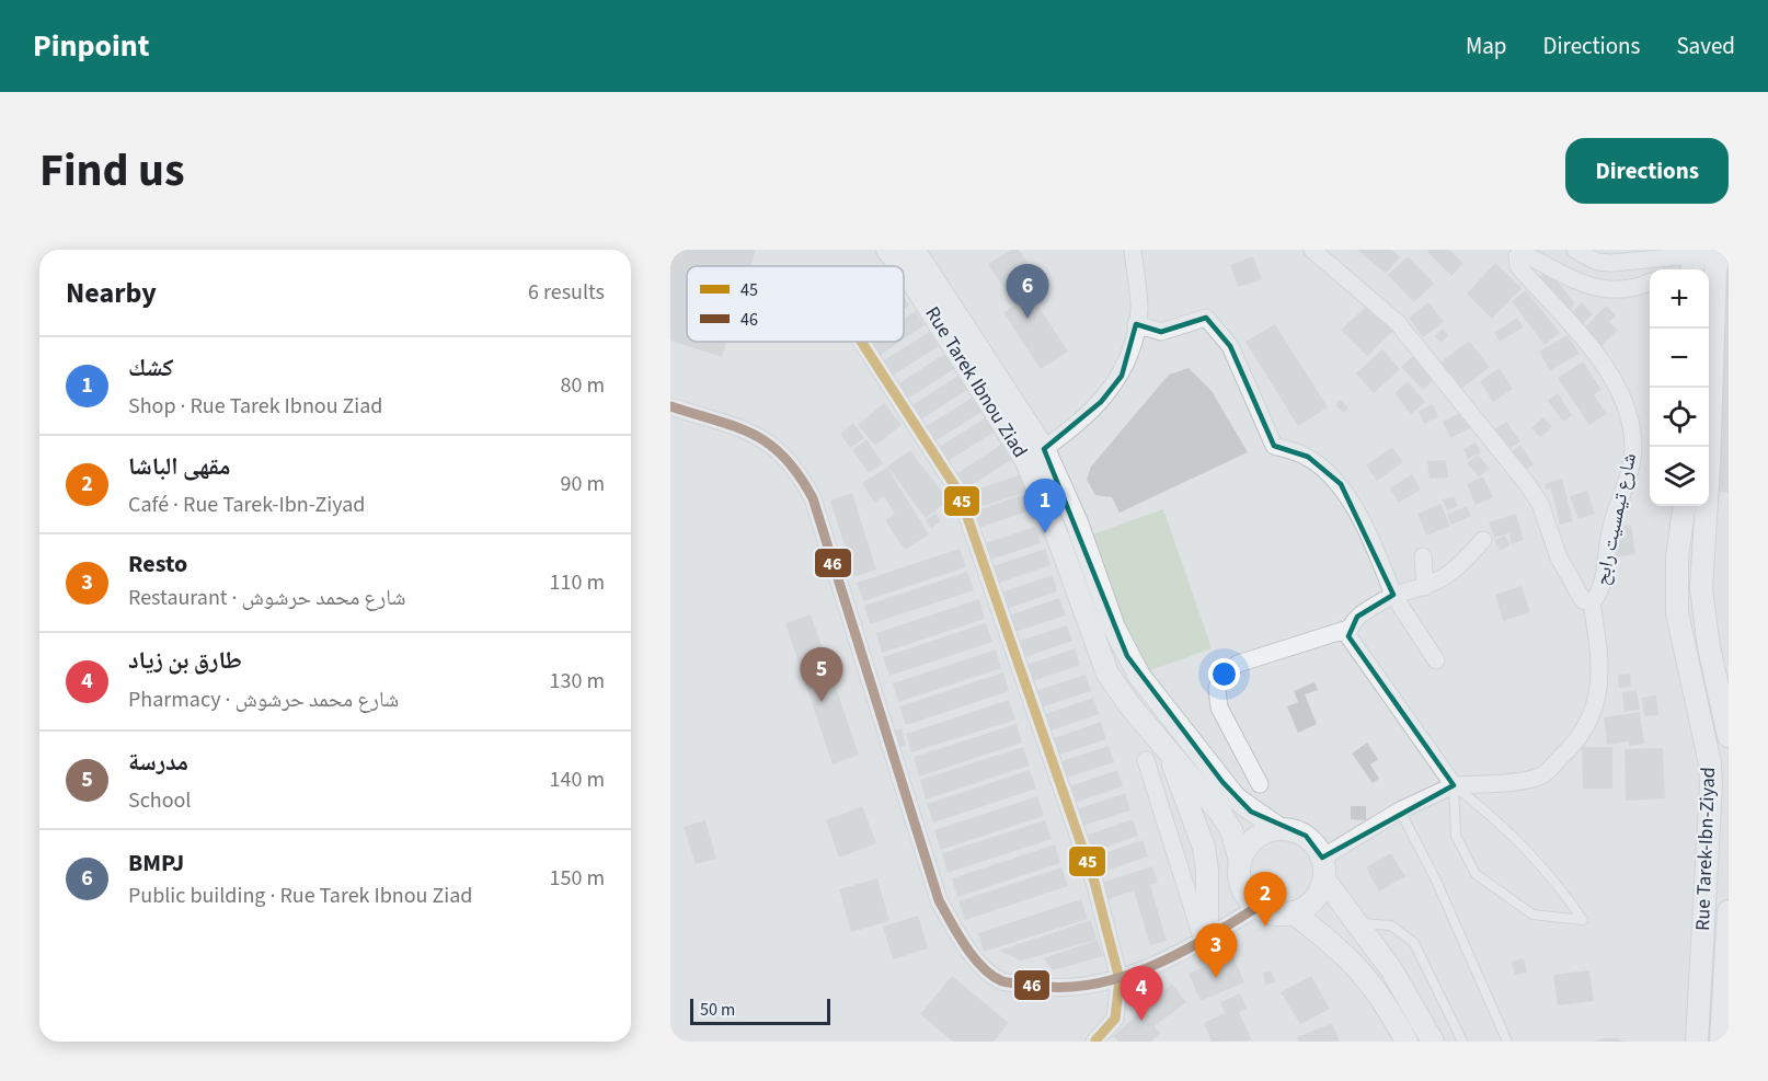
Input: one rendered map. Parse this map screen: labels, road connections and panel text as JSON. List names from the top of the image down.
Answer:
{
  "streets": {
    "street": ["Rue Tarek Ibnou Ziad", "شارع تيمسيت رابح", "Rue Tarek-Ibn-Ziyad"]
  },
  "lines": ["transit line 45", "transit line 46"],
  "legend": ["45", "46"],
  "scale_bar": "50 m",
  "page": {
    "header": "Pinpoint",
    "nav": ["Map", "Directions", "Saved"],
    "title": "Find us",
    "buttons": "Directions",
    "heading": ["Nearby", "6 results"],
    "pins": [
      "6",
      "1",
      "5",
      "2",
      "3",
      "4"
    ],
    "map_buttons": ["+", "−"],
    "list": [
      {
        "mark": "1",
        "name": "كشك",
        "note": "Shop · Rue Tarek Ibnou Ziad",
        "value": "80 m"
      },
      {
        "mark": "2",
        "name": "مقهى الباشا",
        "note": "Café · Rue Tarek-Ibn-Ziyad",
        "value": "90 m"
      },
      {
        "mark": "3",
        "name": "Resto",
        "note": "Restaurant · شارع محمد حرشوش",
        "value": "110 m"
      },
      {
        "mark": "4",
        "name": "طارق بن زياد",
        "note": "Pharmacy · شارع محمد حرشوش",
        "value": "130 m"
      },
      {
        "mark": "5",
        "name": "مدرسة",
        "note": "School",
        "value": "140 m"
      },
      {
        "mark": "6",
        "name": "BMPJ",
        "note": "Public building · Rue Tarek Ibnou Ziad",
        "value": "150 m"
      }
    ],
    "scale": "50 m"
  }
}
